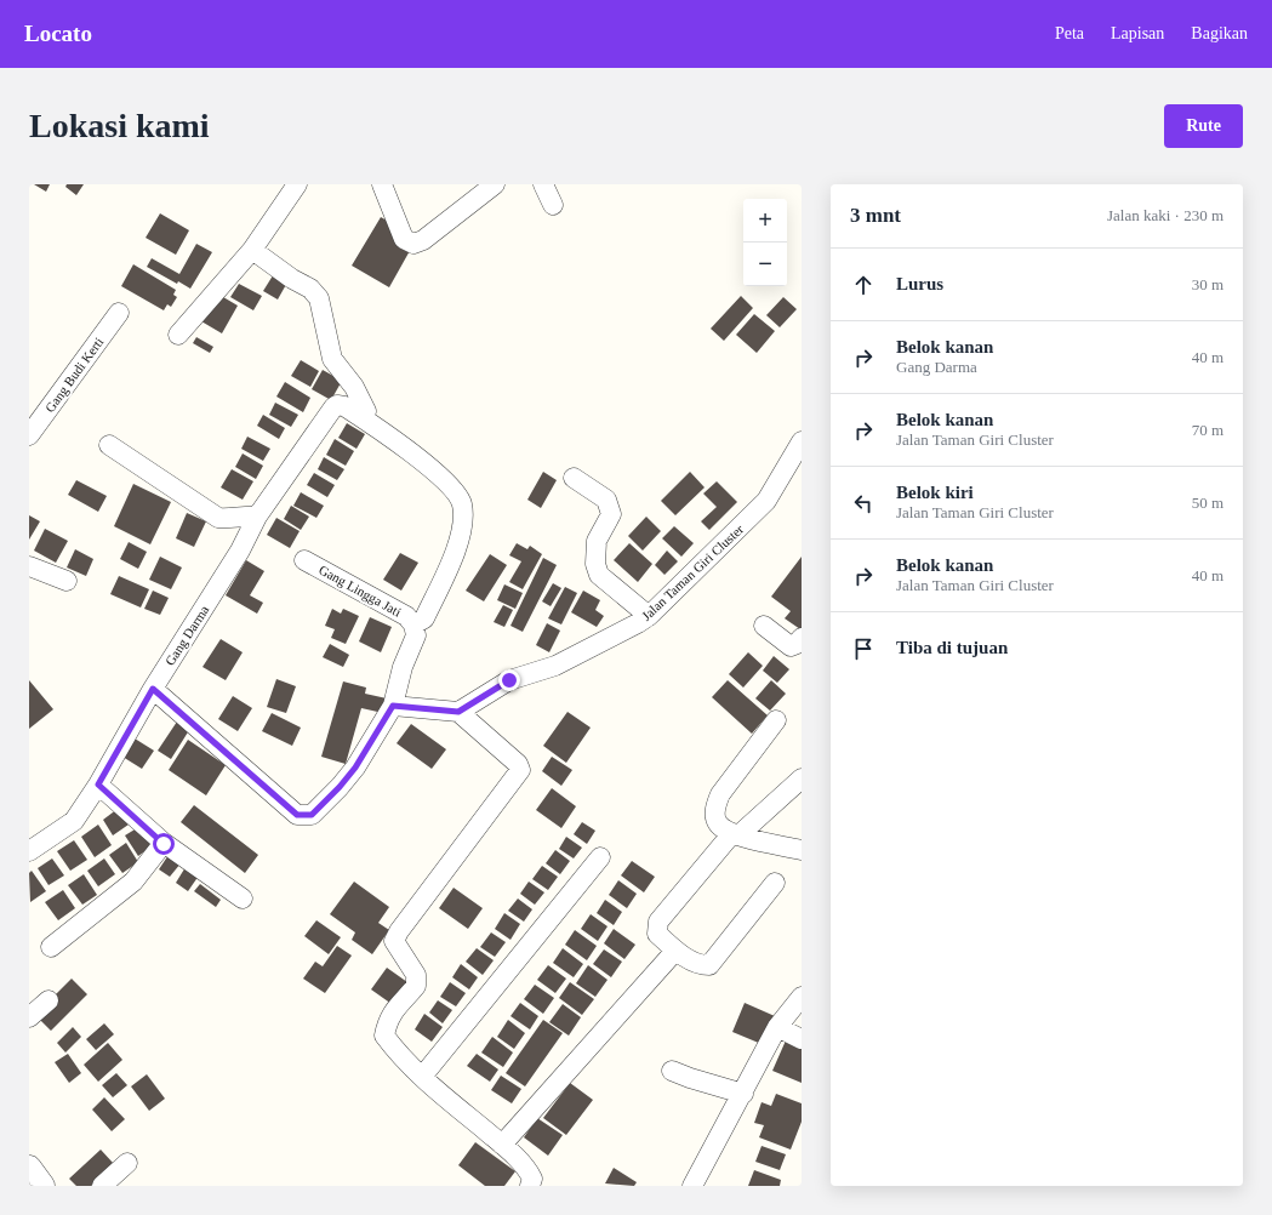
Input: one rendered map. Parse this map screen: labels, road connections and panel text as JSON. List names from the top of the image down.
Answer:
{
  "streets": {
    "street": [
      "Gang Budi Kerti",
      "Jalan Taman Giri Cluster",
      "Gang Lingga Jati",
      "Gang Darma"
    ]
  },
  "page": {
    "header": "Locato",
    "nav": ["Peta", "Lapisan", "Bagikan"],
    "buttons": "Rute",
    "title": "Lokasi kami",
    "heading": ["3 mnt", "Jalan kaki · 230 m"],
    "map_buttons": ["+", "−"],
    "list": [
      ["Lurus", "30 m"],
      ["Belok kanan", "Gang Darma", "40 m"],
      ["Belok kanan", "Jalan Taman Giri Cluster", "70 m"],
      ["Belok kiri", "Jalan Taman Giri Cluster", "50 m"],
      ["Belok kanan", "Jalan Taman Giri Cluster", "40 m"],
      "Tiba di tujuan"
    ]
  }
}
